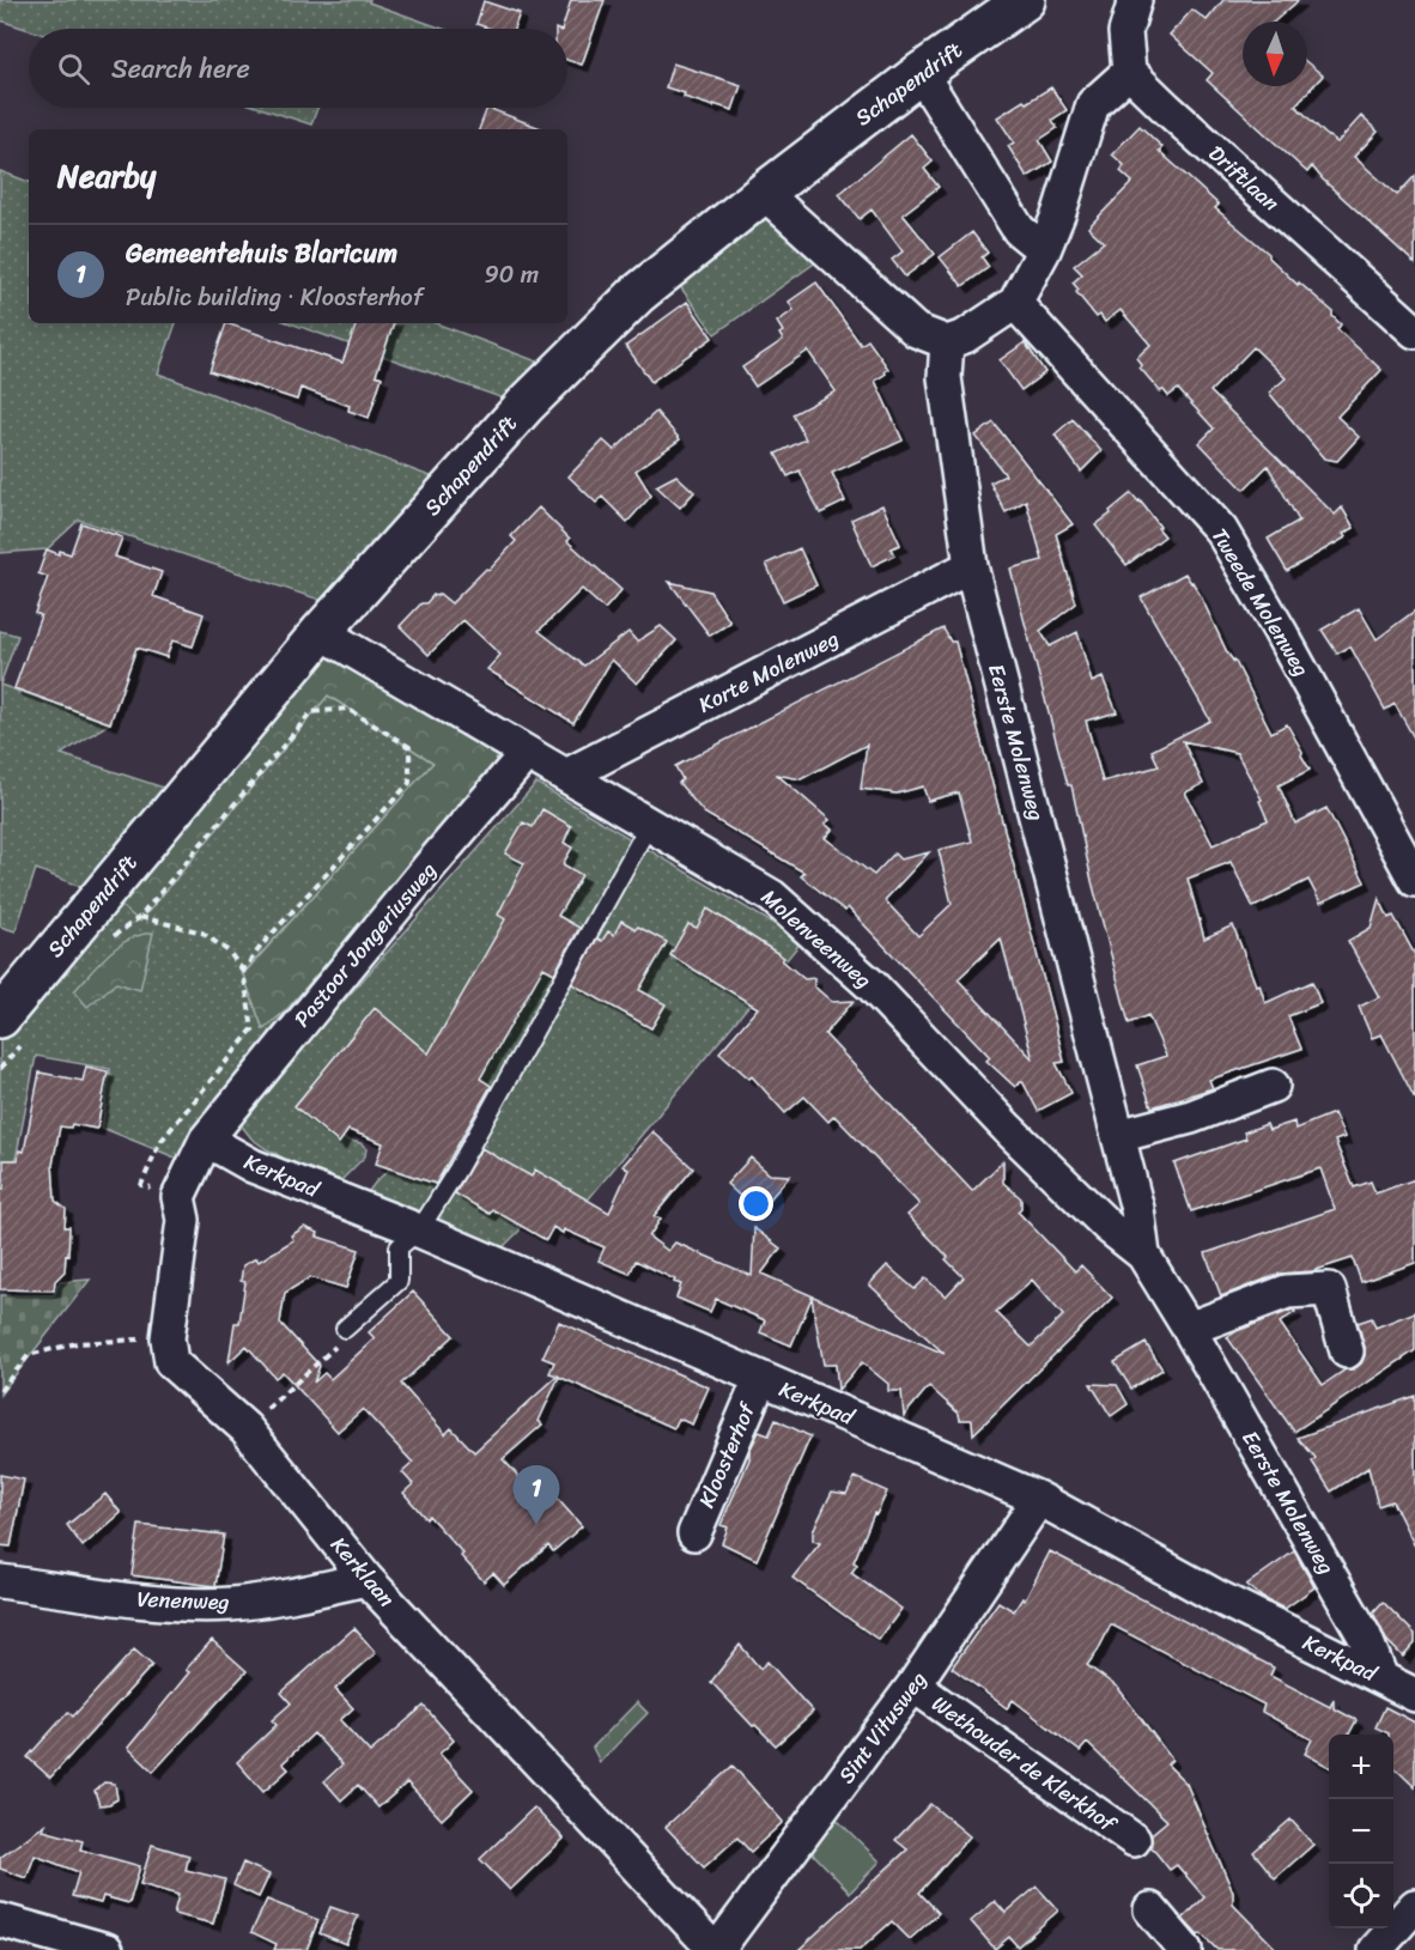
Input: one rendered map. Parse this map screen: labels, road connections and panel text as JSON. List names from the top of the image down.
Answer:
{
  "streets": {
    "street": [
      "Schapendrift",
      "Driftlaan",
      "Tweede Molenweg",
      "Korte Molenweg",
      "Eerste Molenweg",
      "Molenveenweg",
      "Pastoor Jongeriusweg",
      "Kerkpad",
      "Kloosterhof",
      "Kerklaan",
      "Venenweg",
      "Sint Vitusweg",
      "Wethouder de Klerkhof"
    ]
  },
  "crossings": [
    ["Schapendrift", "Molenveenweg"],
    ["Korte Molenweg", "Eerste Molenweg"],
    ["Korte Molenweg", "Molenveenweg"],
    ["Eerste Molenweg", "Molenveenweg"],
    ["Eerste Molenweg", "Kerkpad"],
    ["Molenveenweg", "Pastoor Jongeriusweg"],
    ["Pastoor Jongeriusweg", "Kerkpad"],
    ["Kerkpad", "Kloosterhof"],
    ["Kerkpad", "Sint Vitusweg"],
    ["Kerklaan", "Venenweg"],
    ["Kerklaan", "Sint Vitusweg"],
    ["Sint Vitusweg", "Wethouder de Klerkhof"]
  ],
  "north": "bottom",
  "page": {
    "search": "Search here",
    "heading": "Nearby",
    "list": [
      {
        "mark": "1",
        "name": "Gemeentehuis Blaricum",
        "note": "Public building · Kloosterhof",
        "value": "90 m"
      }
    ],
    "pins": "1",
    "map_buttons": ["+", "−"]
  }
}
